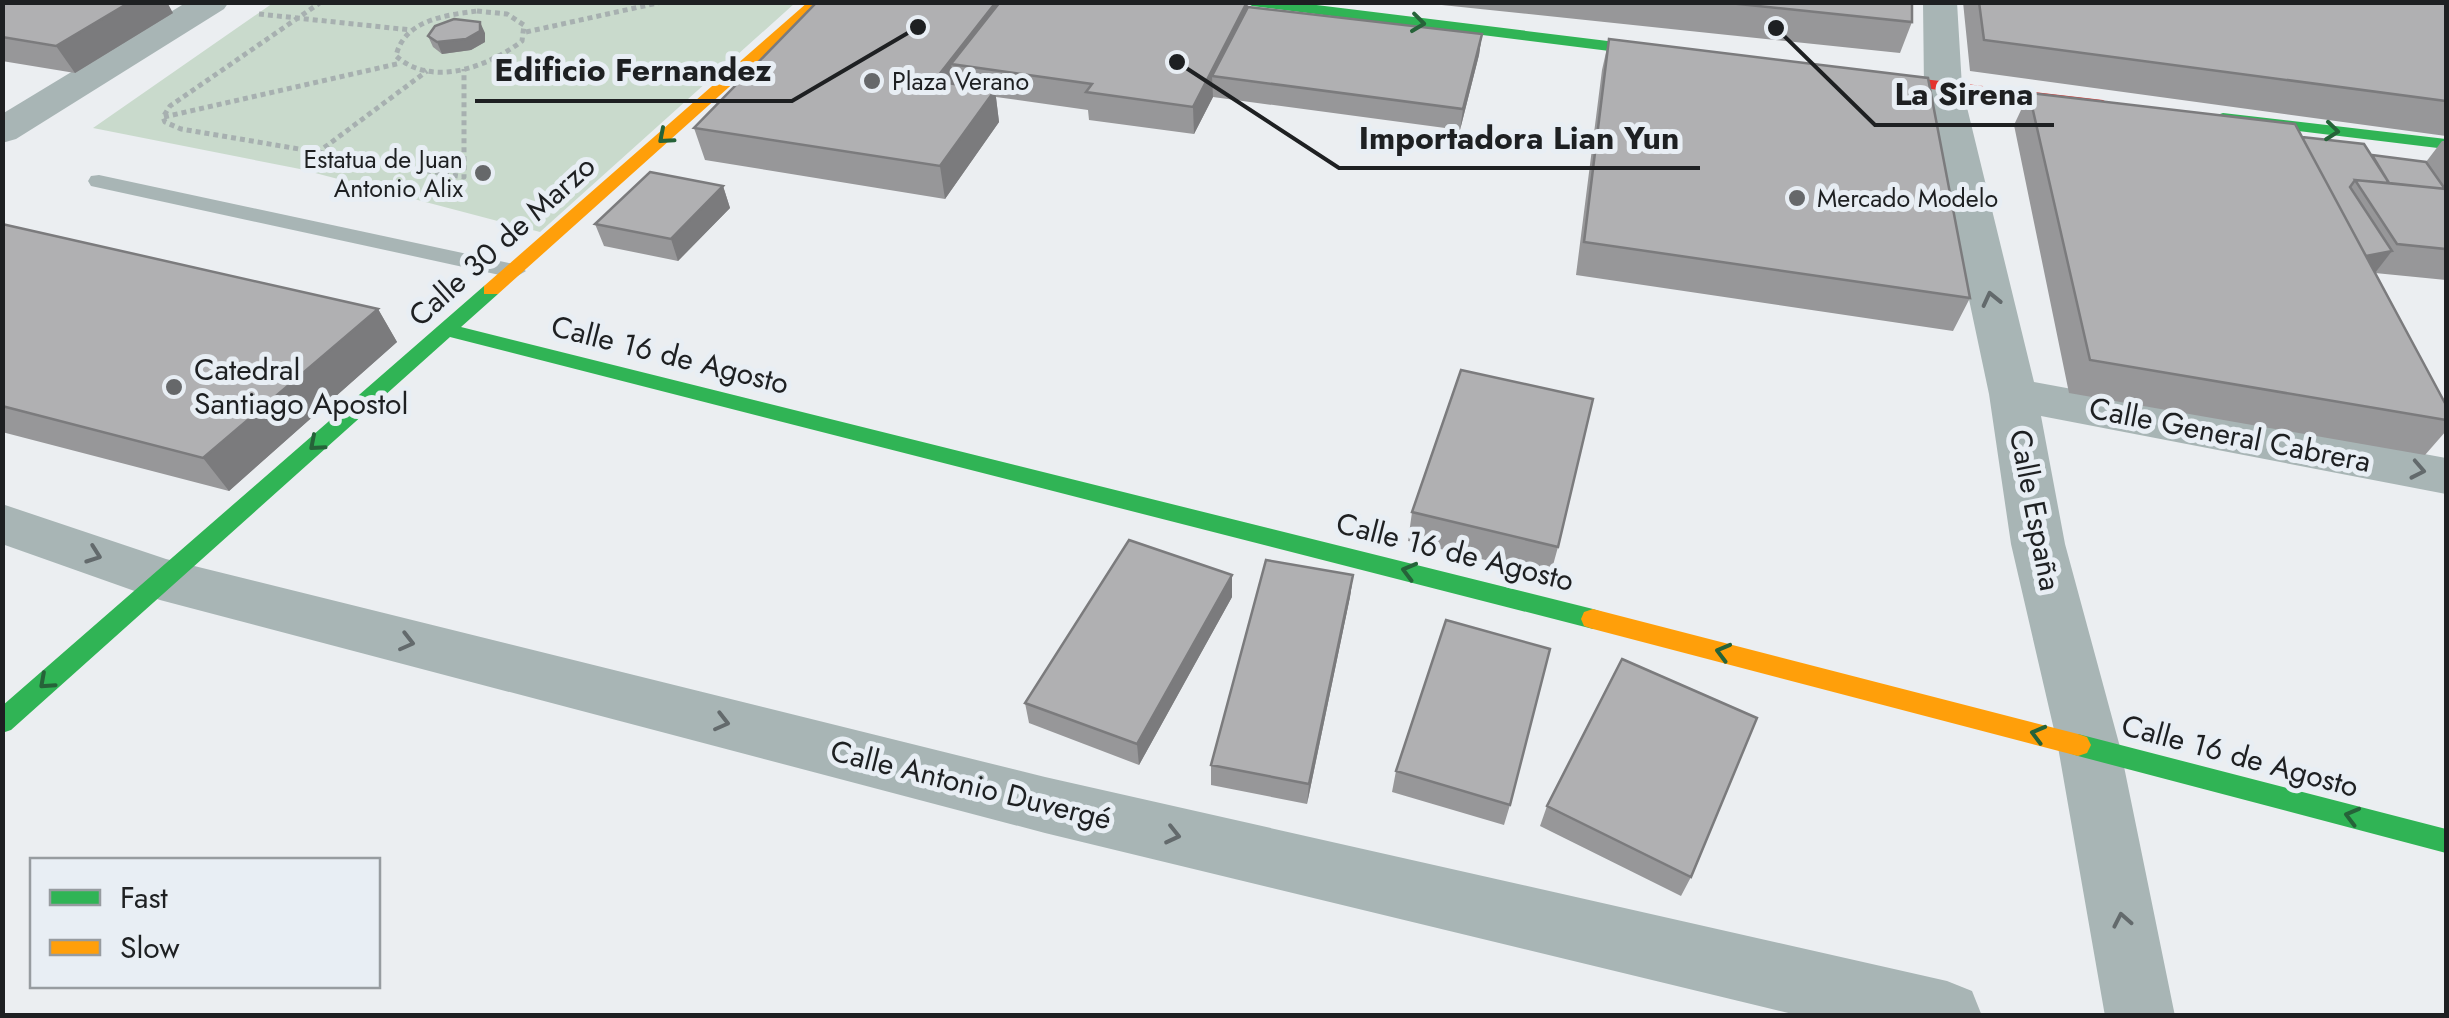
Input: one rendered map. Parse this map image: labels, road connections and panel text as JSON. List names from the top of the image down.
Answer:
{
  "streets": {
    "main road": ["Calle 30 de Marzo", "Calle 16 de Agosto"],
    "street": ["Calle General Cabrera", "Calle España", "Calle Antonio Duvergé"]
  },
  "crossings": [
    ["Calle 30 de Marzo", "Calle 16 de Agosto"],
    ["Calle 30 de Marzo", "Calle Antonio Duvergé"],
    ["Calle 16 de Agosto", "Calle España"],
    ["Calle General Cabrera", "Calle España"]
  ],
  "one_way": [
    "Calle 30 de Marzo",
    "Calle 16 de Agosto",
    "Calle General Cabrera",
    "Calle España",
    "Calle Antonio Duvergé"
  ],
  "places": [
    "Edificio Fernandez",
    "La Sirena",
    "Importadora Lian Yun",
    "Plaza Verano",
    "Estatua de Juan Antonio Alix",
    "Mercado Modelo",
    "Catedral Santiago Apostol"
  ],
  "legend": ["Fast", "Slow"]
}
